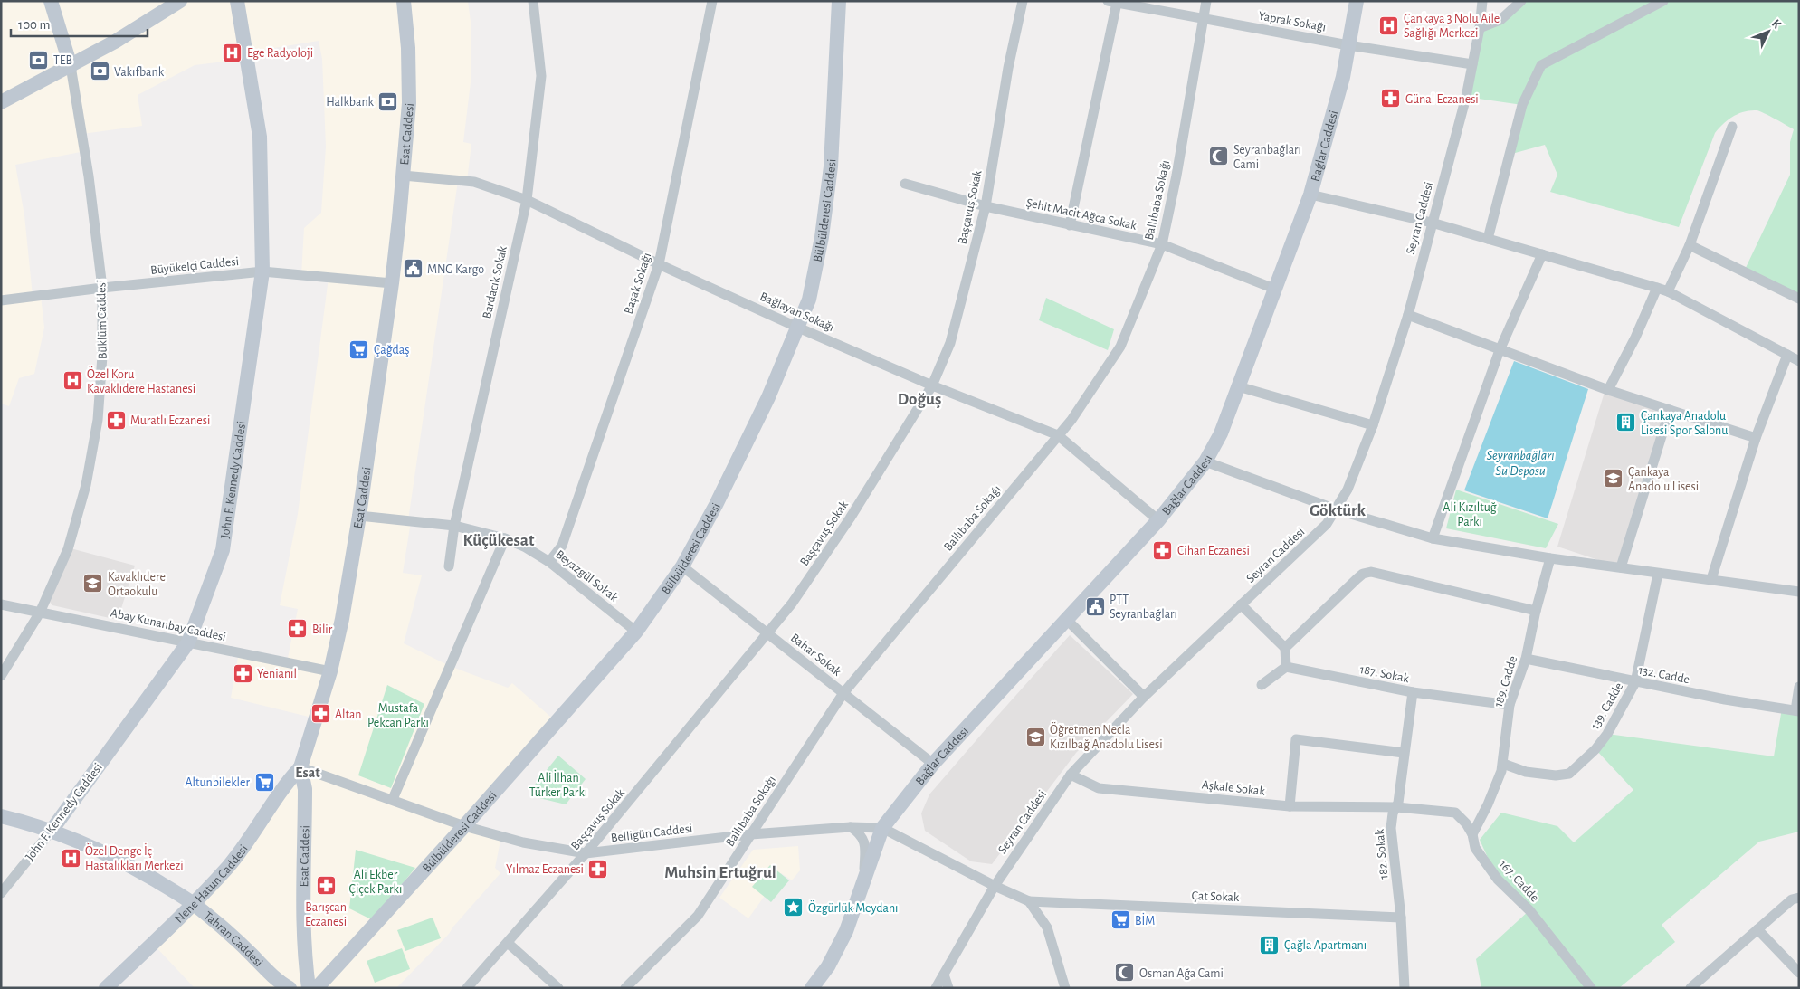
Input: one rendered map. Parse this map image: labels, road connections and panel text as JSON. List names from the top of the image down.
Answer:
{
  "streets": {
    "main road": [
      "Esat Caddesi",
      "Bağlar Caddesi",
      "Bülbülderesi Caddesi",
      "Büklüm Caddesi",
      "John F. Kennedy Caddesi",
      "Nene Hatun Caddesi",
      "Tahran Caddesi"
    ],
    "street": [
      "Yaprak Sokağı",
      "Ballıbaba Sokağı",
      "Başçavuş Sokak",
      "Şehit Macit Ağca Sokak",
      "Seyran Caddesi",
      "Büyükelçi Caddesi",
      "Bardacık Sokak",
      "Başak Sokağı",
      "Bağlayan Sokağı",
      "Beyazgül Sokak",
      "Abay Kunanbay Caddesi",
      "Bahar Sokak",
      "187. Sokak",
      "132. Cadde",
      "189. Cadde",
      "139. Cadde",
      "Aşkale Sokak",
      "Belligün Caddesi",
      "182. Sokak",
      "167. Cadde",
      "Çat Sokak"
    ]
  },
  "crossings": [
    ["Yaprak Sokağı", "Bağlar Caddesi"],
    ["Yaprak Sokağı", "Ballıbaba Sokağı"],
    ["Yaprak Sokağı", "Seyran Caddesi"],
    ["Esat Caddesi", "Büyükelçi Caddesi"],
    ["Esat Caddesi", "Bağlayan Sokağı"],
    ["Esat Caddesi", "Beyazgül Sokak"],
    ["Esat Caddesi", "Abay Kunanbay Caddesi"],
    ["Esat Caddesi", "Belligün Caddesi"],
    ["Esat Caddesi", "Nene Hatun Caddesi"],
    ["Bağlar Caddesi", "Şehit Macit Ağca Sokak"],
    ["Bağlar Caddesi", "Bağlayan Sokağı"],
    ["Bağlar Caddesi", "Bahar Sokak"],
    ["Bağlar Caddesi", "Belligün Caddesi"],
    ["Ballıbaba Sokağı", "Şehit Macit Ağca Sokak"],
    ["Ballıbaba Sokağı", "Bağlayan Sokağı"],
    ["Ballıbaba Sokağı", "Bahar Sokak"],
    ["Ballıbaba Sokağı", "Belligün Caddesi"],
    ["Başçavuş Sokak", "Şehit Macit Ağca Sokak"],
    ["Başçavuş Sokak", "Bağlayan Sokağı"],
    ["Başçavuş Sokak", "Bahar Sokak"],
    ["Başçavuş Sokak", "Belligün Caddesi"],
    ["Bülbülderesi Caddesi", "Bağlayan Sokağı"],
    ["Bülbülderesi Caddesi", "Beyazgül Sokak"],
    ["Bülbülderesi Caddesi", "Bahar Sokak"],
    ["Bülbülderesi Caddesi", "Belligün Caddesi"],
    ["Seyran Caddesi", "Aşkale Sokak"],
    ["Büyükelçi Caddesi", "Büklüm Caddesi"],
    ["Büyükelçi Caddesi", "John F. Kennedy Caddesi"],
    ["Bardacık Sokak", "Bağlayan Sokağı"],
    ["Bardacık Sokak", "Beyazgül Sokak"],
    ["Başak Sokağı", "Bağlayan Sokağı"],
    ["Başak Sokağı", "Beyazgül Sokak"],
    ["Büklüm Caddesi", "Abay Kunanbay Caddesi"],
    ["John F. Kennedy Caddesi", "Abay Kunanbay Caddesi"],
    ["John F. Kennedy Caddesi", "Tahran Caddesi"],
    ["187. Sokak", "189. Cadde"],
    ["187. Sokak", "182. Sokak"],
    ["132. Cadde", "189. Cadde"],
    ["132. Cadde", "139. Cadde"],
    ["189. Cadde", "139. Cadde"],
    ["189. Cadde", "167. Cadde"],
    ["Aşkale Sokak", "182. Sokak"],
    ["Aşkale Sokak", "167. Cadde"],
    ["Belligün Caddesi", "Nene Hatun Caddesi"],
    ["182. Sokak", "167. Cadde"],
    ["182. Sokak", "Çat Sokak"],
    ["Nene Hatun Caddesi", "Tahran Caddesi"]
  ],
  "districts": [
    "Doğuş",
    "Göktürk",
    "Küçükesat",
    "Esat",
    "Muhsin Ertuğrul"
  ],
  "water": ["Seyranbağları Su Deposu"],
  "parks": [
    "Ali Kızıltuğ Parkı",
    "Mustafa Pekcan Parkı",
    "Ali İlhan Türker Parkı",
    "Ali Ekber Çiçek Parkı"
  ],
  "places": {
    "hospital": [
      "Çankaya 3 Nolu Aile Sağlığı Merkezi",
      "Ege Radyoloji",
      "Özel Koru Kavaklıdere Hastanesi",
      "Özel Denge İç Hastalıkları Merkezi"
    ],
    "bank": ["TEB", "Vakıfbank", "Halkbank"],
    "pharmacy": [
      "Günal Eczanesi",
      "Muratlı Eczanesi",
      "Cihan Eczanesi",
      "Bilir",
      "Yenianıl",
      "Altan",
      "Yılmaz Eczanesi",
      "Barışcan Eczanesi"
    ],
    "mosque": ["Seyranbağları Cami", "Osman Ağa Cami"],
    "public building": ["MNG Kargo", "PTT Seyranbağları"],
    "supermarket": ["Çağdaş", "Altunbilekler", "BİM"],
    "building": ["Çankaya Anadolu Lisesi Spor Salonu", "Çağla Apartmanı"],
    "school or university": ["Çankaya Anadolu Lisesi", "Kavaklıdere Ortaokulu", "Öğretmen Necla Kızılbağ Anadolu Lisesi"],
    "place": ["Özgürlük Meydanı"]
  },
  "scale_bar": "100 m",
  "north": "top right"
}
